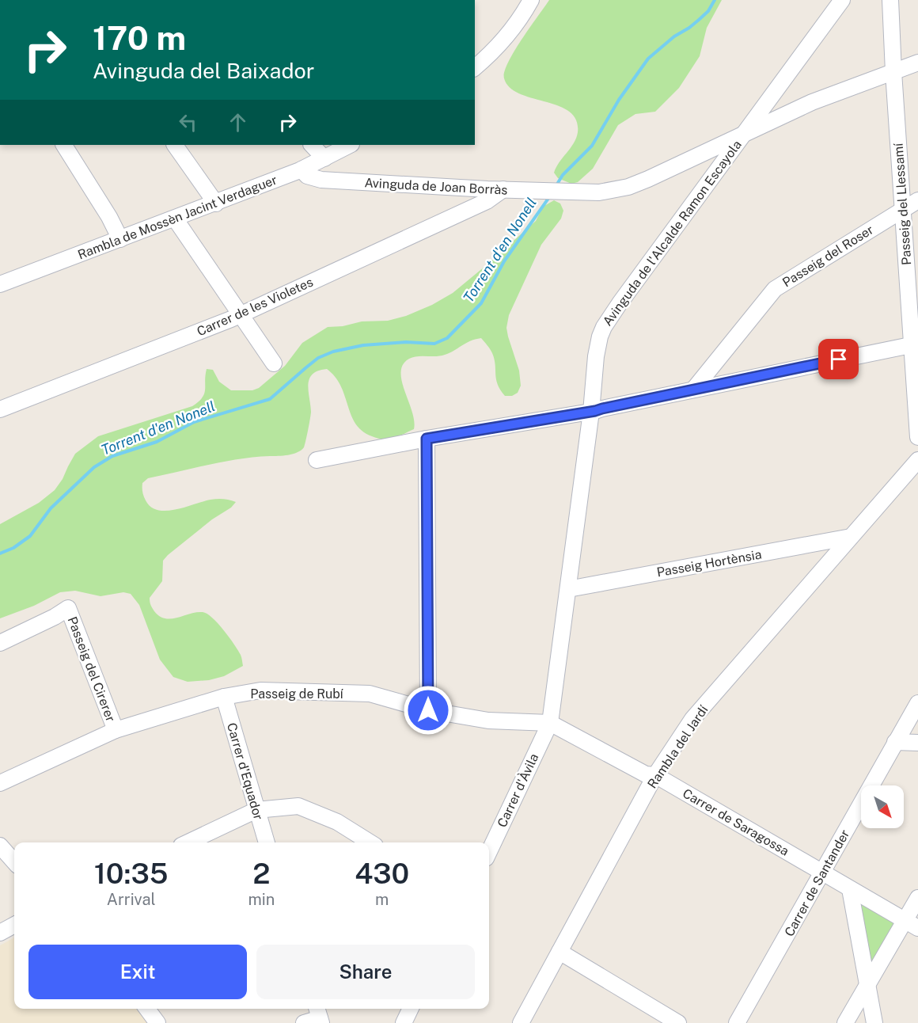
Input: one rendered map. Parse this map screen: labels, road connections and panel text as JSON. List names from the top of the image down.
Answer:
{
  "streets": {
    "street": [
      "Avinguda de Joan Borràs",
      "Passeig del Llessamí",
      "Rambla de Mossèn Jacint Verdaguer",
      "Avinguda de l'Alcalde Ramon Escayola",
      "Passeig del Roser",
      "Carrer de les Violetes",
      "Passeig Hortènsia",
      "Passeig del Cirerer",
      "Passeig de Rubí",
      "Rambla del Jardí",
      "Carrer d'Equador",
      "Carrer d'Àvila",
      "Carrer de Saragossa",
      "Carrer de Santander"
    ]
  },
  "crossings": [
    ["Avinguda de Joan Borràs", "Passeig del Llessamí"],
    ["Avinguda de Joan Borràs", "Rambla de Mossèn Jacint Verdaguer"],
    ["Avinguda de Joan Borràs", "Avinguda de l'Alcalde Ramon Escayola"],
    ["Avinguda de Joan Borràs", "Carrer de les Violetes"],
    ["Passeig del Llessamí", "Passeig del Roser"],
    ["Avinguda de l'Alcalde Ramon Escayola", "Passeig Hortènsia"],
    ["Avinguda de l'Alcalde Ramon Escayola", "Passeig de Rubí"],
    ["Avinguda de l'Alcalde Ramon Escayola", "Carrer d'Àvila"],
    ["Avinguda de l'Alcalde Ramon Escayola", "Carrer de Saragossa"],
    ["Passeig Hortènsia", "Rambla del Jardí"],
    ["Passeig del Cirerer", "Passeig de Rubí"],
    ["Passeig de Rubí", "Carrer d'Equador"],
    ["Passeig de Rubí", "Carrer d'Àvila"],
    ["Passeig de Rubí", "Carrer de Saragossa"],
    ["Rambla del Jardí", "Carrer de Saragossa"],
    ["Carrer d'Àvila", "Carrer de Saragossa"],
    ["Carrer de Saragossa", "Carrer de Santander"]
  ],
  "water": ["Torrent d'en Nonell"],
  "north": "bottom right",
  "page": {
    "turn": ["170 m", "Avinguda del Baixador"],
    "eta": [
      "10:35",
      "Arrival",
      "2",
      "min",
      "430",
      "m"
    ],
    "buttons": ["Exit", "Share"]
  }
}
